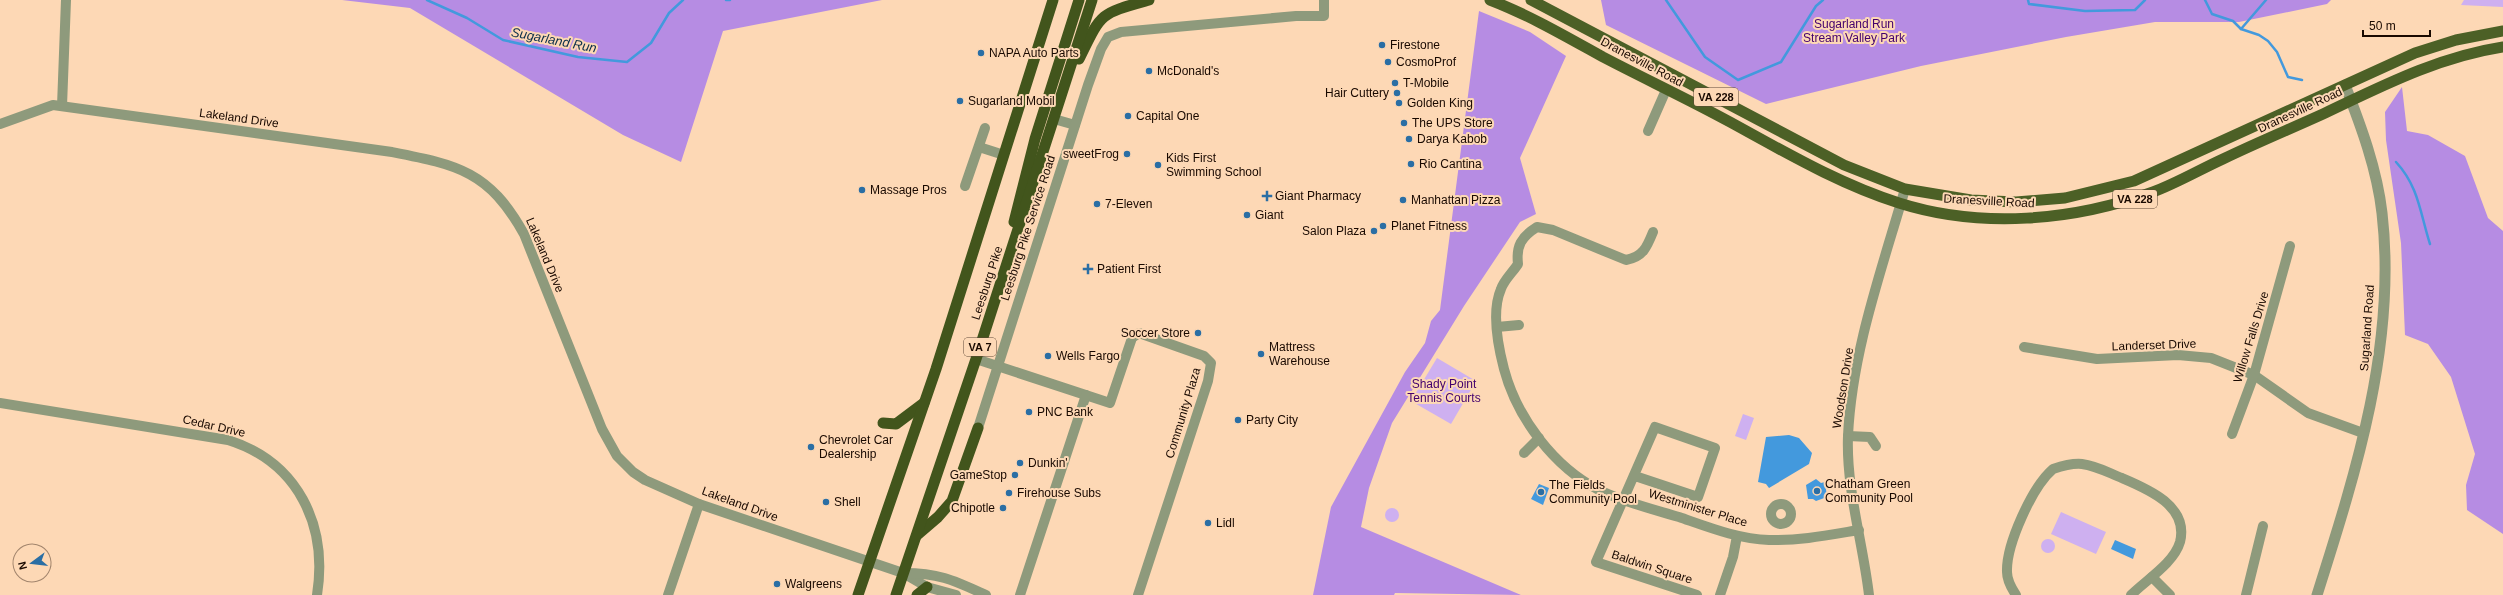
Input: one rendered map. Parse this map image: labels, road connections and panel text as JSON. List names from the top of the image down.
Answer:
{
  "streets": {
    "highway": ["Leesburg Pike", "VA 7"],
    "main road": ["Dranesville Road", "VA 228"],
    "street": [
      "Lakeland Drive",
      "Leesburg Pike Service Road",
      "Sugarland Road",
      "Willow Falls Drive",
      "Landerset Drive",
      "Woodson Drive",
      "Community Plaza",
      "Cedar Drive",
      "Westminister Place",
      "Baldwin Square"
    ]
  },
  "crossings": [
    ["Dranesville Road", "Sugarland Road"],
    ["Dranesville Road", "Woodson Drive"],
    ["Lakeland Drive", "Leesburg Pike"],
    ["Leesburg Pike Service Road", "Community Plaza"],
    ["Leesburg Pike", "Community Plaza"],
    ["Sugarland Road", "Landerset Drive"],
    ["Willow Falls Drive", "Landerset Drive"],
    ["Woodson Drive", "Westminister Place"],
    ["Westminister Place", "Baldwin Square"]
  ],
  "water": ["Sugarland Run"],
  "parks": ["Sugarland Run Stream Valley Park", "Shady Point Tennis Courts"],
  "places": {
    "other": [
      "Firestone",
      "NAPA Auto Parts",
      "CosmoProf",
      "McDonald's",
      "T-Mobile",
      "Hair Cuttery",
      "Sugarland Mobil",
      "Golden King",
      "Capital One",
      "The UPS Store",
      "Darya Kabob",
      "sweetFrog",
      "Rio Cantina",
      "Kids First Swimming School",
      "Massage Pros",
      "Manhattan Pizza",
      "7-Eleven",
      "Giant",
      "Planet Fitness",
      "Salon Plaza",
      "Soccer Store",
      "Mattress Warehouse",
      "Wells Fargo",
      "PNC Bank",
      "Party City",
      "Chevrolet Car Dealership",
      "Dunkin'",
      "GameStop",
      "Chatham Green Community Pool",
      "The Fields Community Pool",
      "Firehouse Subs",
      "Shell",
      "Chipotle",
      "Lidl",
      "Walgreens"
    ],
    "health": ["Giant Pharmacy", "Patient First"]
  },
  "scale_bar": "50 m",
  "north": "left"
}
